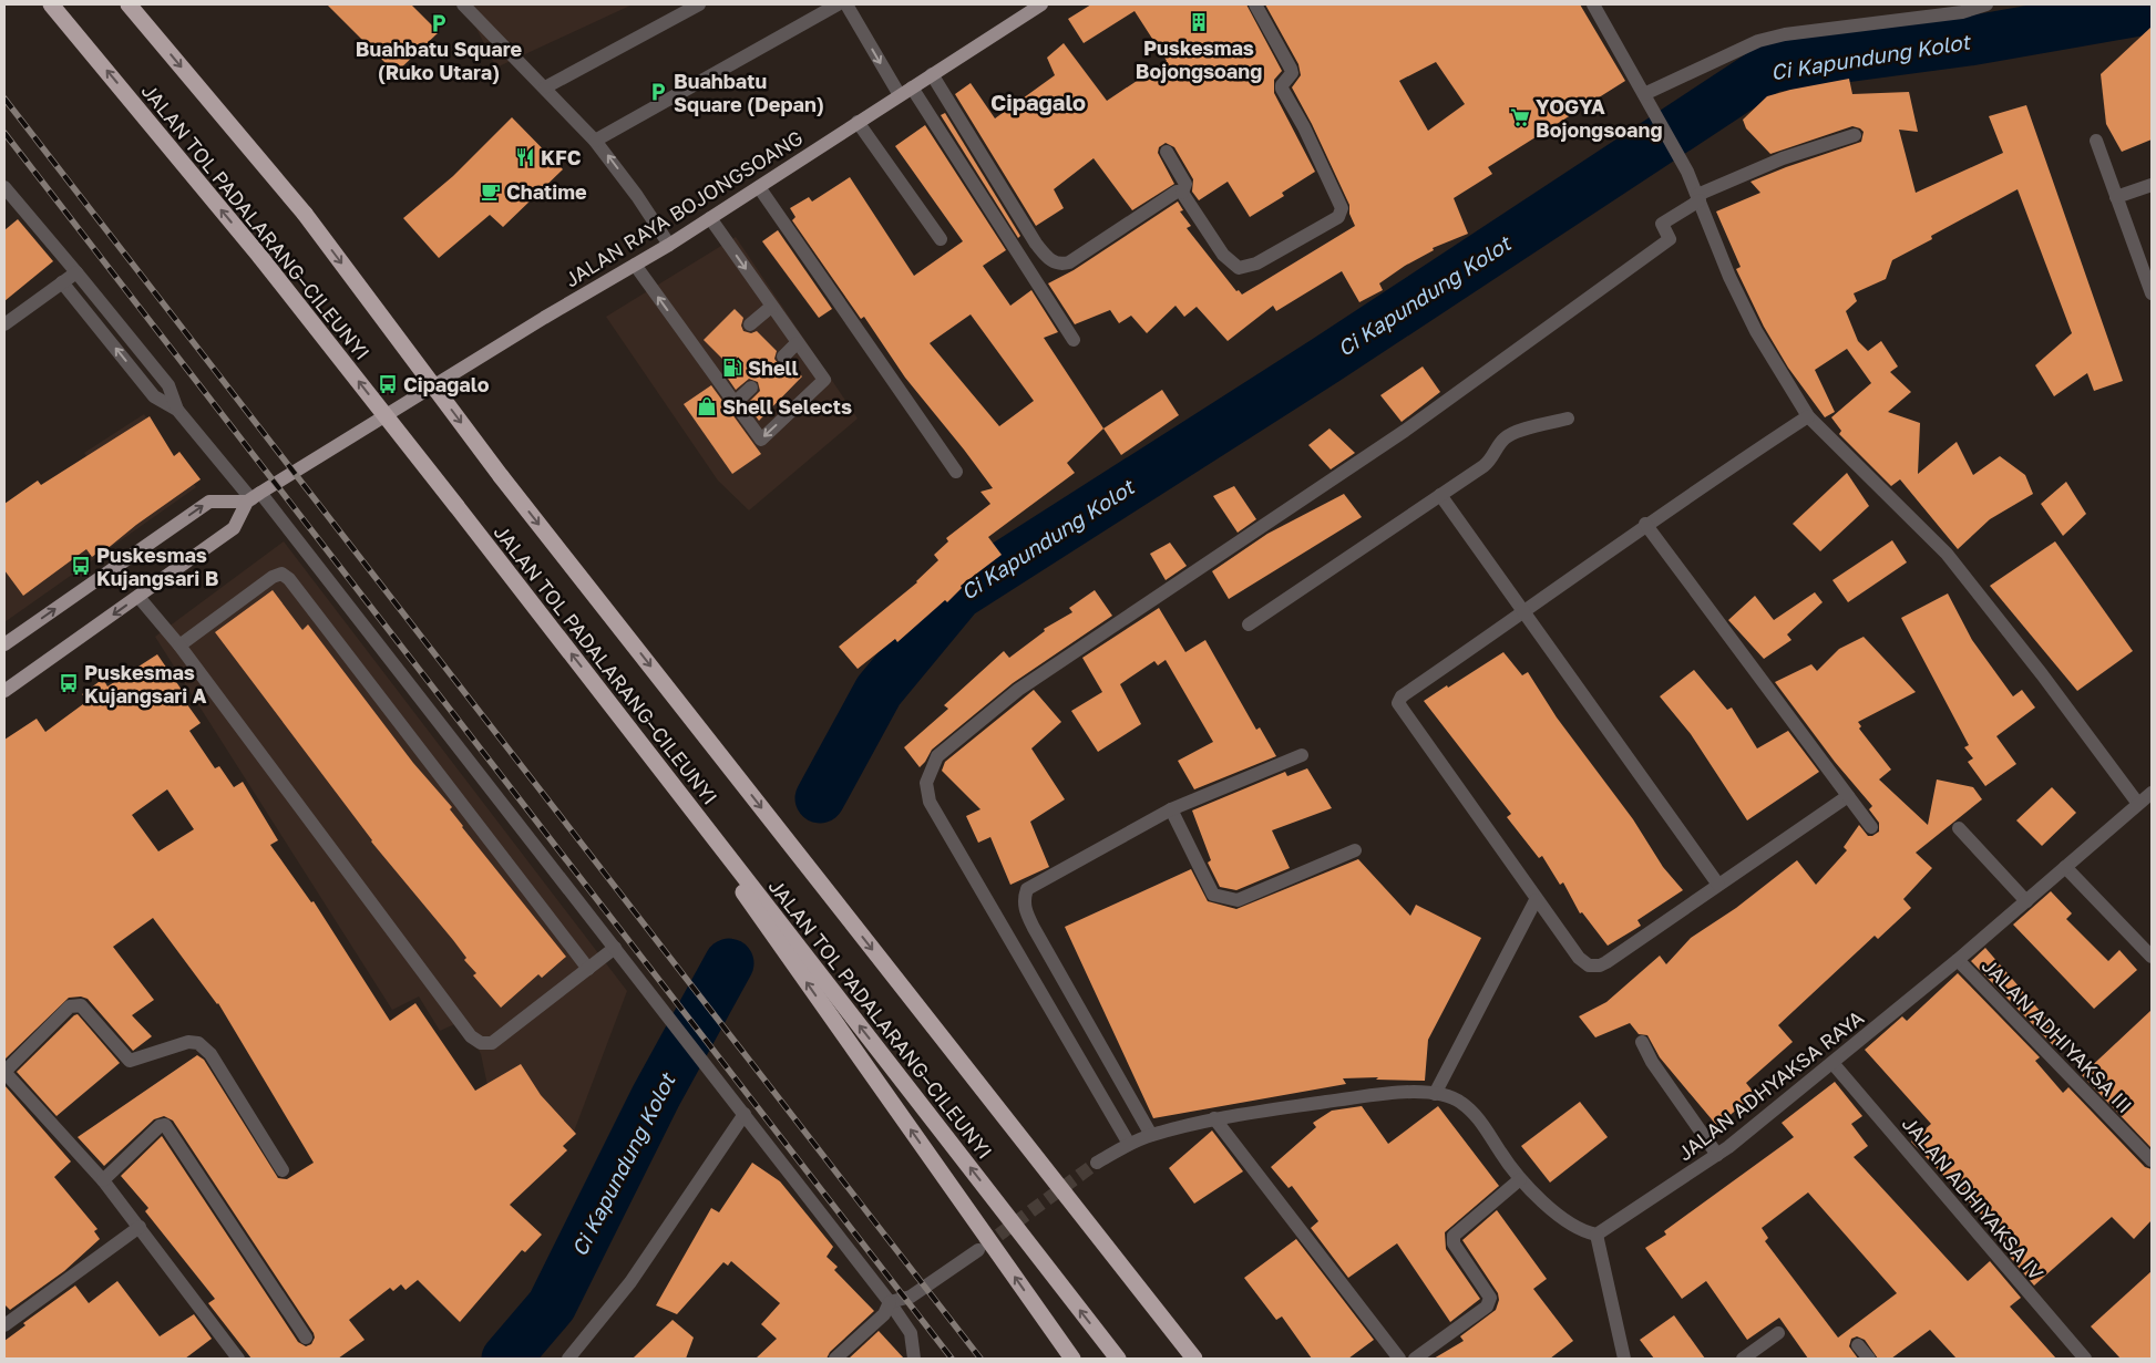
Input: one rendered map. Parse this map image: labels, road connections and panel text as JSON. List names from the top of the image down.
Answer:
{
  "streets": {
    "highway": ["JALAN TOL PADALARANG–CILEUNYI"],
    "main road": ["JALAN RAYA BOJONGSOANG"],
    "street": ["JALAN ADHIYAKSA III", "JALAN ADHYAKSA RAYA", "JALAN ADHIYAKSA IV"]
  },
  "crossings": [
    ["JALAN ADHIYAKSA III", "JALAN ADHYAKSA RAYA"],
    ["JALAN ADHYAKSA RAYA", "JALAN ADHIYAKSA IV"]
  ],
  "districts": ["Cipagalo"],
  "water": ["Ci Kapundung Kolot"],
  "places": {
    "building": ["Puskesmas Bojongsoang"],
    "parking": ["Buahbatu Square (Ruko Utara)", "Buahbatu Square (Depan)"],
    "supermarket": ["YOGYA Bojongsoang"],
    "restaurant": ["KFC"],
    "cafe": ["Chatime"],
    "fuel station": ["Shell"],
    "bus stop": ["Cipagalo", "Puskesmas Kujangsari B", "Puskesmas Kujangsari A"],
    "shop": ["Shell Selects"]
  }
}
